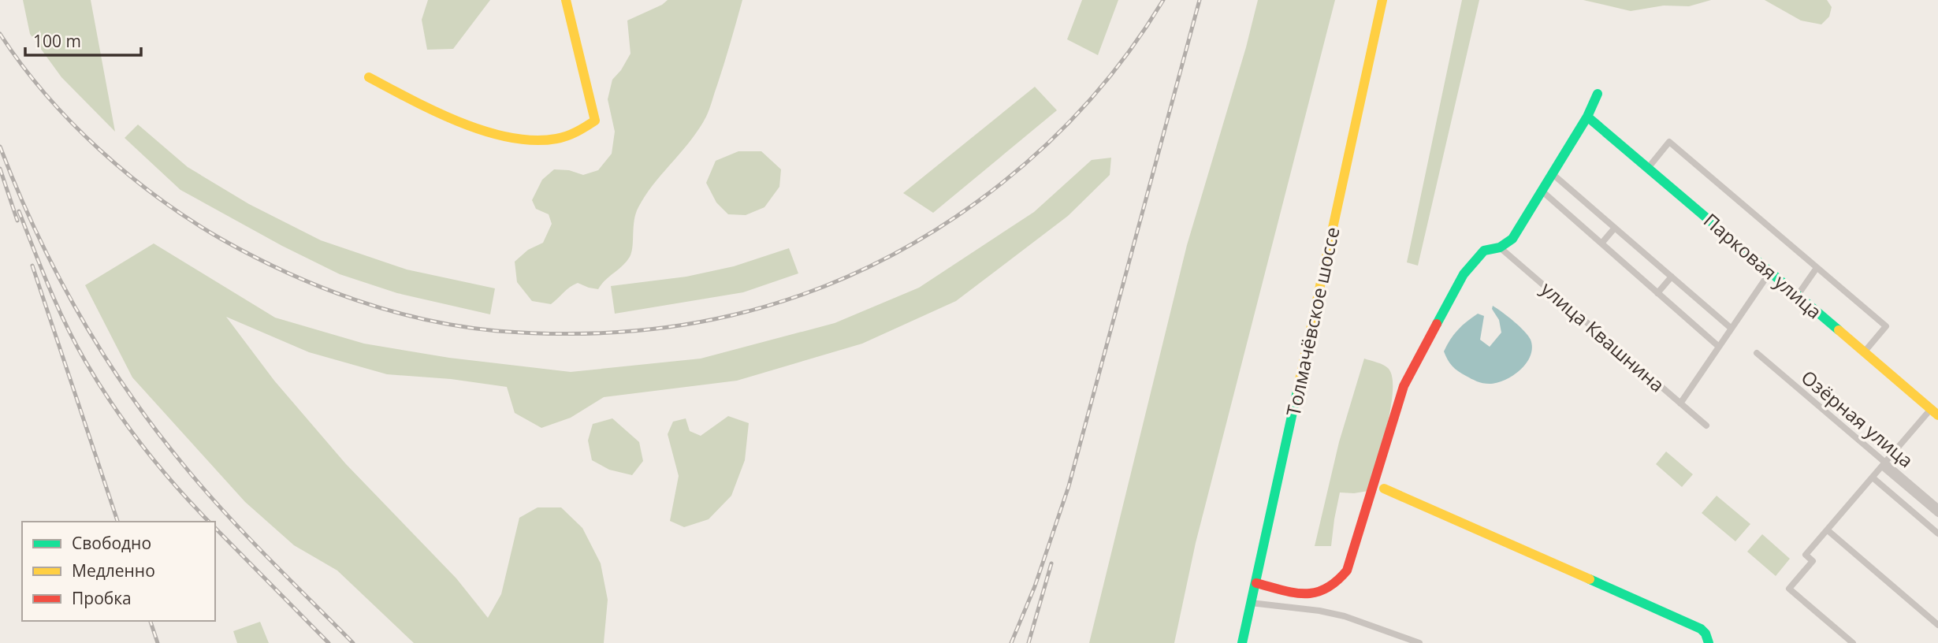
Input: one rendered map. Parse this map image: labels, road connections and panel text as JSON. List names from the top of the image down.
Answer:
{
  "streets": {
    "street": [
      "Парковая улица",
      "Толмачёвское шоссе",
      "улица Квашнина",
      "Озёрная улица"
    ]
  },
  "legend": ["Свободно", "Медленно", "Пробка"],
  "scale_bar": "100 m"
}
